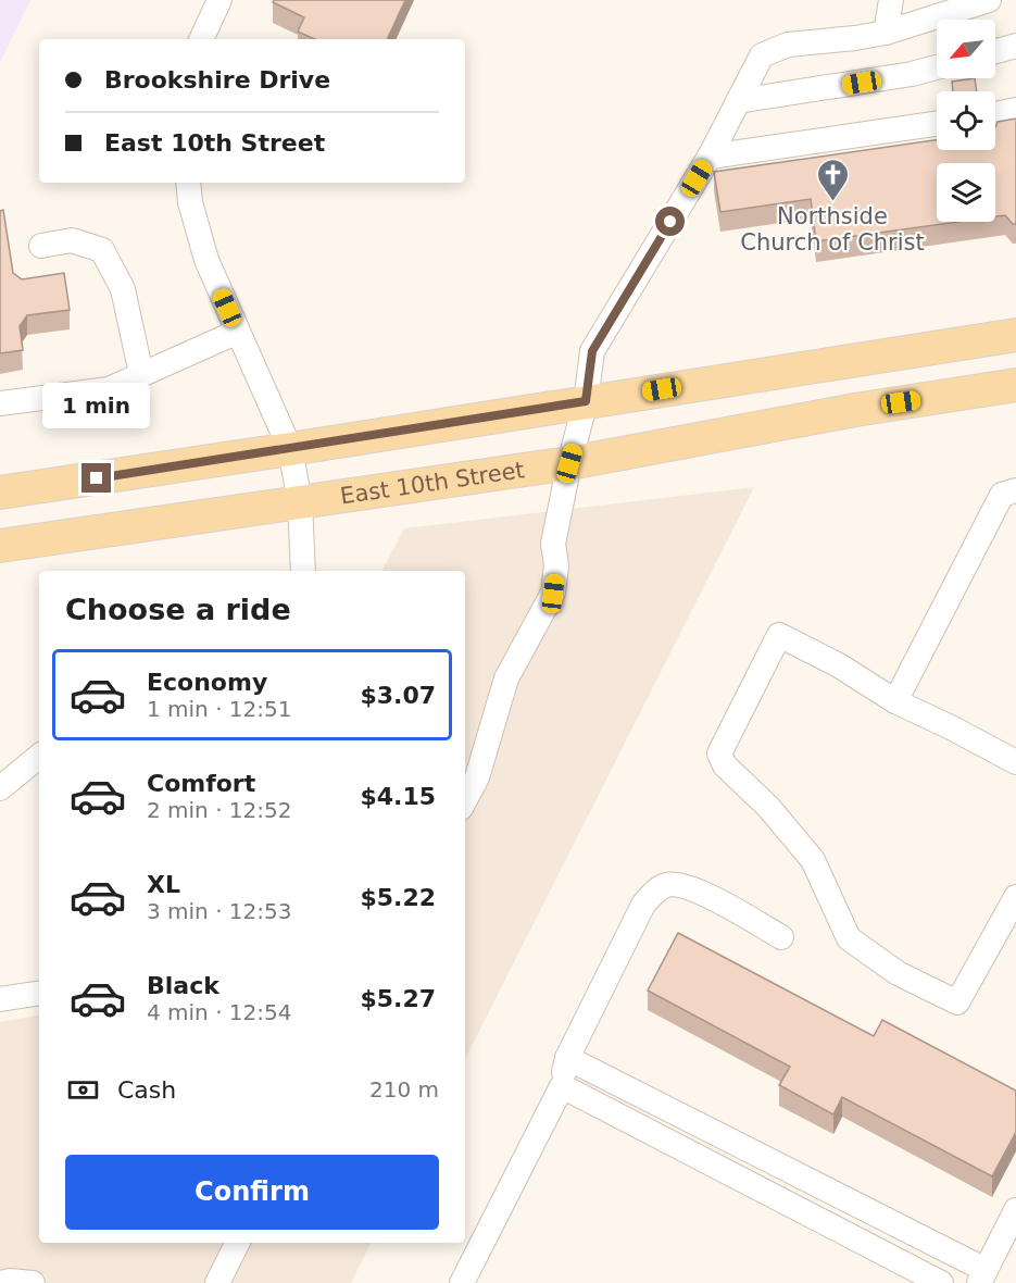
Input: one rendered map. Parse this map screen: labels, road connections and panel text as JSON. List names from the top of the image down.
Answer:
{
  "streets": {
    "main road": ["East 10th Street"]
  },
  "places": {
    "church": ["Northside Church of Christ"]
  },
  "north": "bottom left",
  "page": {
    "banner": ["Brookshire Drive", "East 10th Street"],
    "bubble": "1 min",
    "heading": "Choose a ride",
    "list": [
      {
        "name": "Economy",
        "note": "1 min · 12:51",
        "value": "$3.07"
      },
      {
        "name": "Comfort",
        "note": "2 min · 12:52",
        "value": "$4.15"
      },
      {
        "name": "XL",
        "note": "3 min · 12:53",
        "value": "$5.22"
      },
      {
        "name": "Black",
        "note": "4 min · 12:54",
        "value": "$5.27"
      }
    ],
    "pay": ["Cash", "210 m"],
    "buttons": "Confirm"
  }
}
